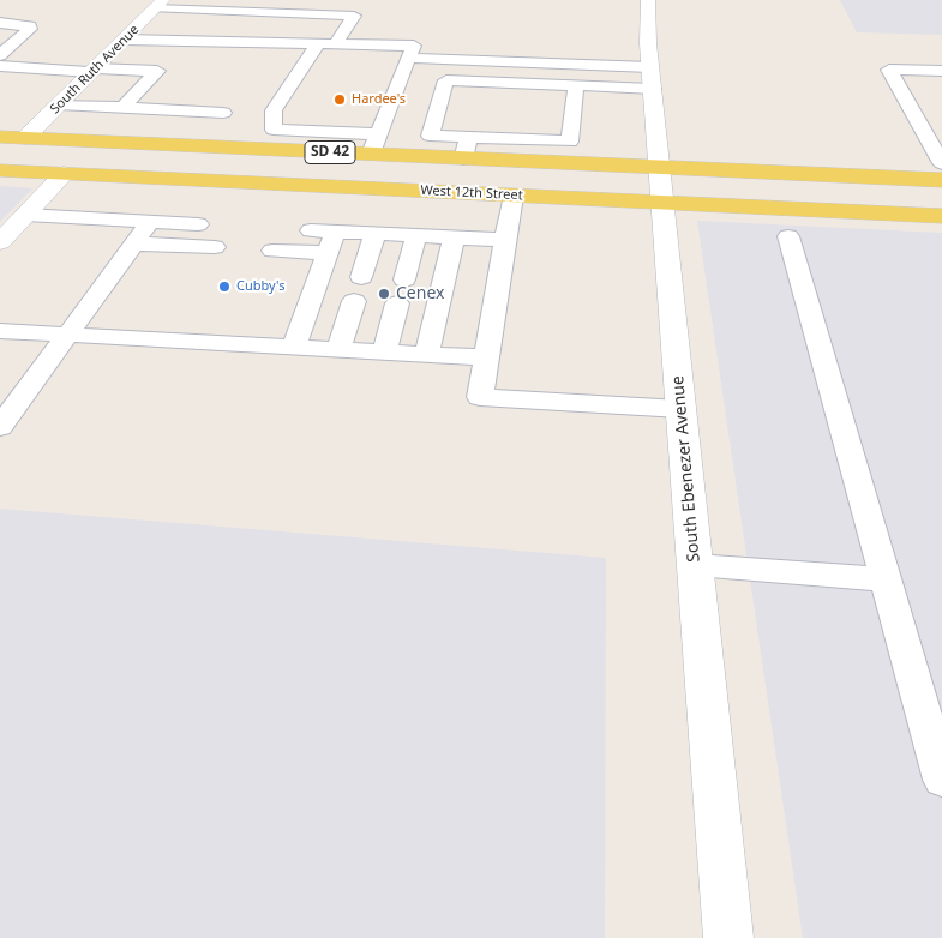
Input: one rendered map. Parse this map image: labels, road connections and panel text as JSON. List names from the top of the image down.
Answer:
{
  "streets": {
    "main road": ["SD 42", "West 12th Street"],
    "street": ["South Ruth Avenue", "South Ebenezer Avenue"]
  },
  "crossings": [
    ["South Ruth Avenue", "SD 42"],
    ["SD 42", "South Ebenezer Avenue"],
    ["West 12th Street", "South Ebenezer Avenue"]
  ],
  "places": ["Hardee's", "Cubby's", "Cenex"]
}
